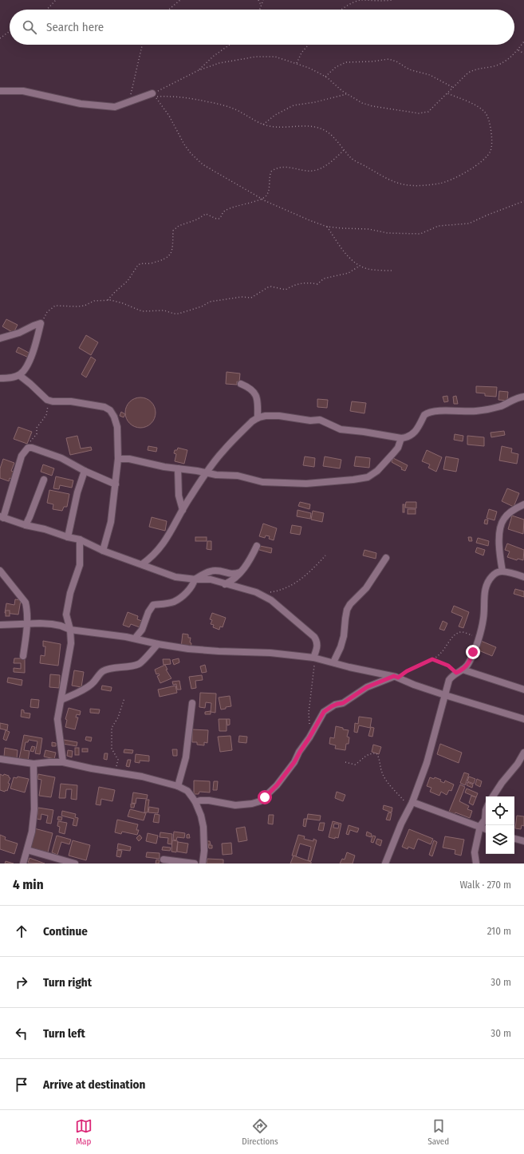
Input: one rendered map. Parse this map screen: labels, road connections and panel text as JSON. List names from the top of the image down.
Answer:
{
  "page": {
    "search": "Search here",
    "heading": ["4 min", "Walk · 270 m"],
    "list": [
      ["Continue", "210 m"],
      ["Turn right", "30 m"],
      ["Turn left", "30 m"],
      "Arrive at destination"
    ],
    "nav": ["Map", "Directions", "Saved"]
  }
}
